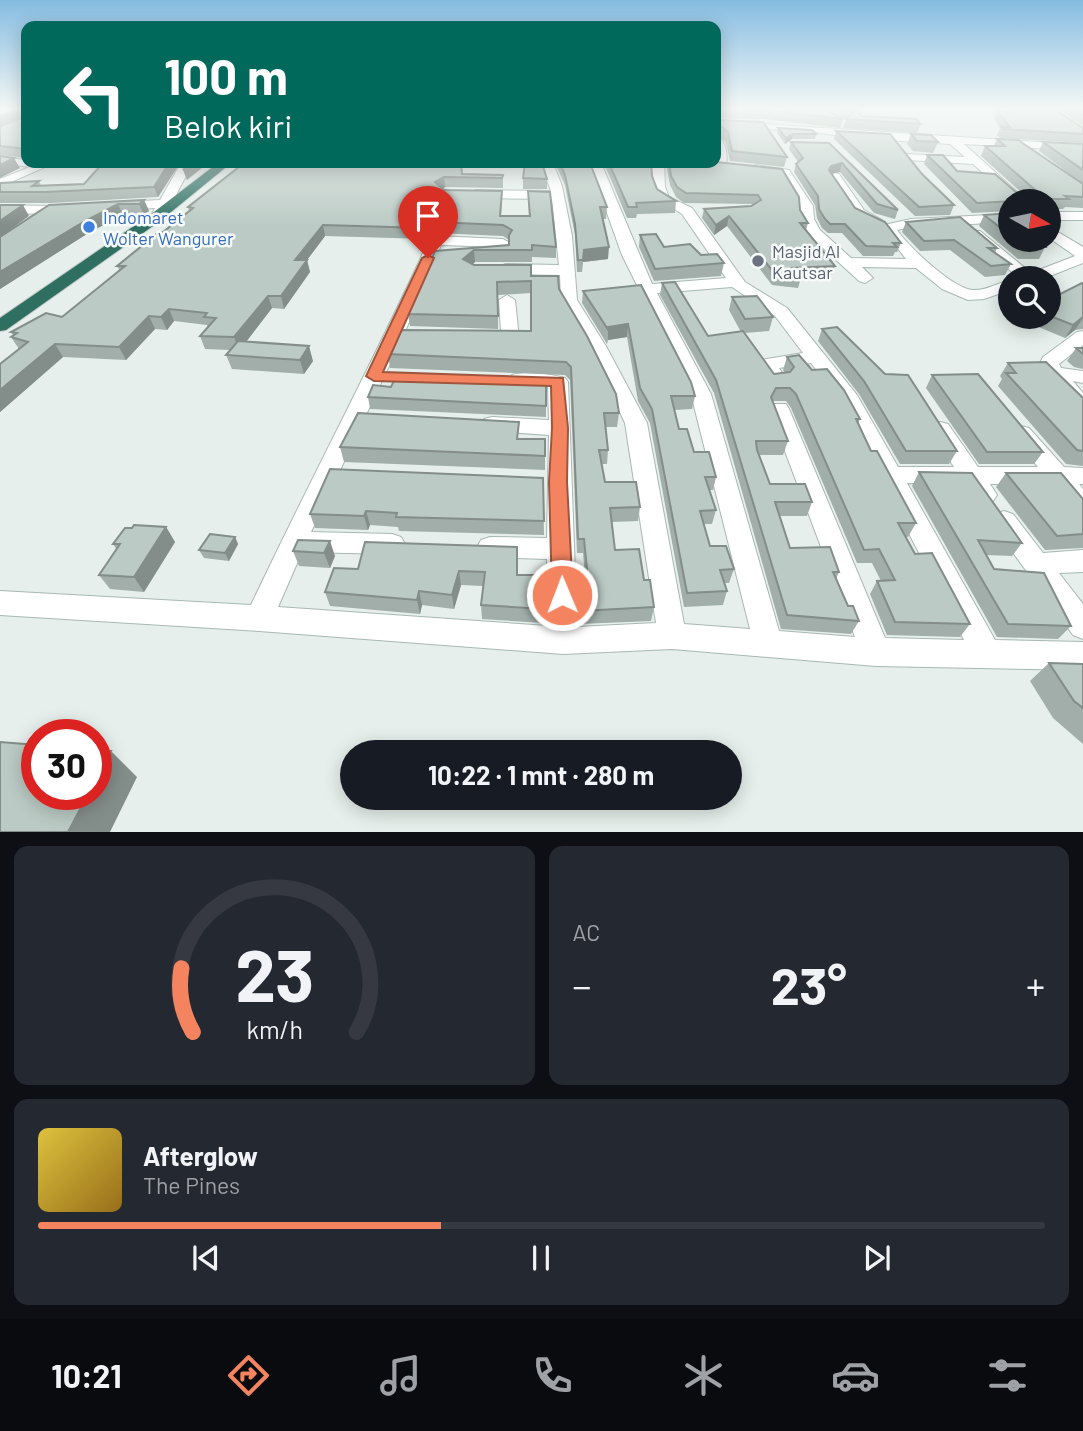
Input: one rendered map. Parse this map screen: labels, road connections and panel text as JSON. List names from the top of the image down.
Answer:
{
  "places": ["Indomaret Wolter Wangurer", "Masjid Al Kautsar"],
  "north": "right",
  "page": {
    "turn": ["100 m", "Belok kiri"],
    "limit": "30",
    "trip": "10:22 · 1 mnt · 280 m",
    "tile": "AC",
    "heat": ["−", "23°", "+"],
    "song": ["Afterglow", "The Pines"],
    "tabs": "10:21",
    "gauge": ["23", "km/h"]
  }
}
